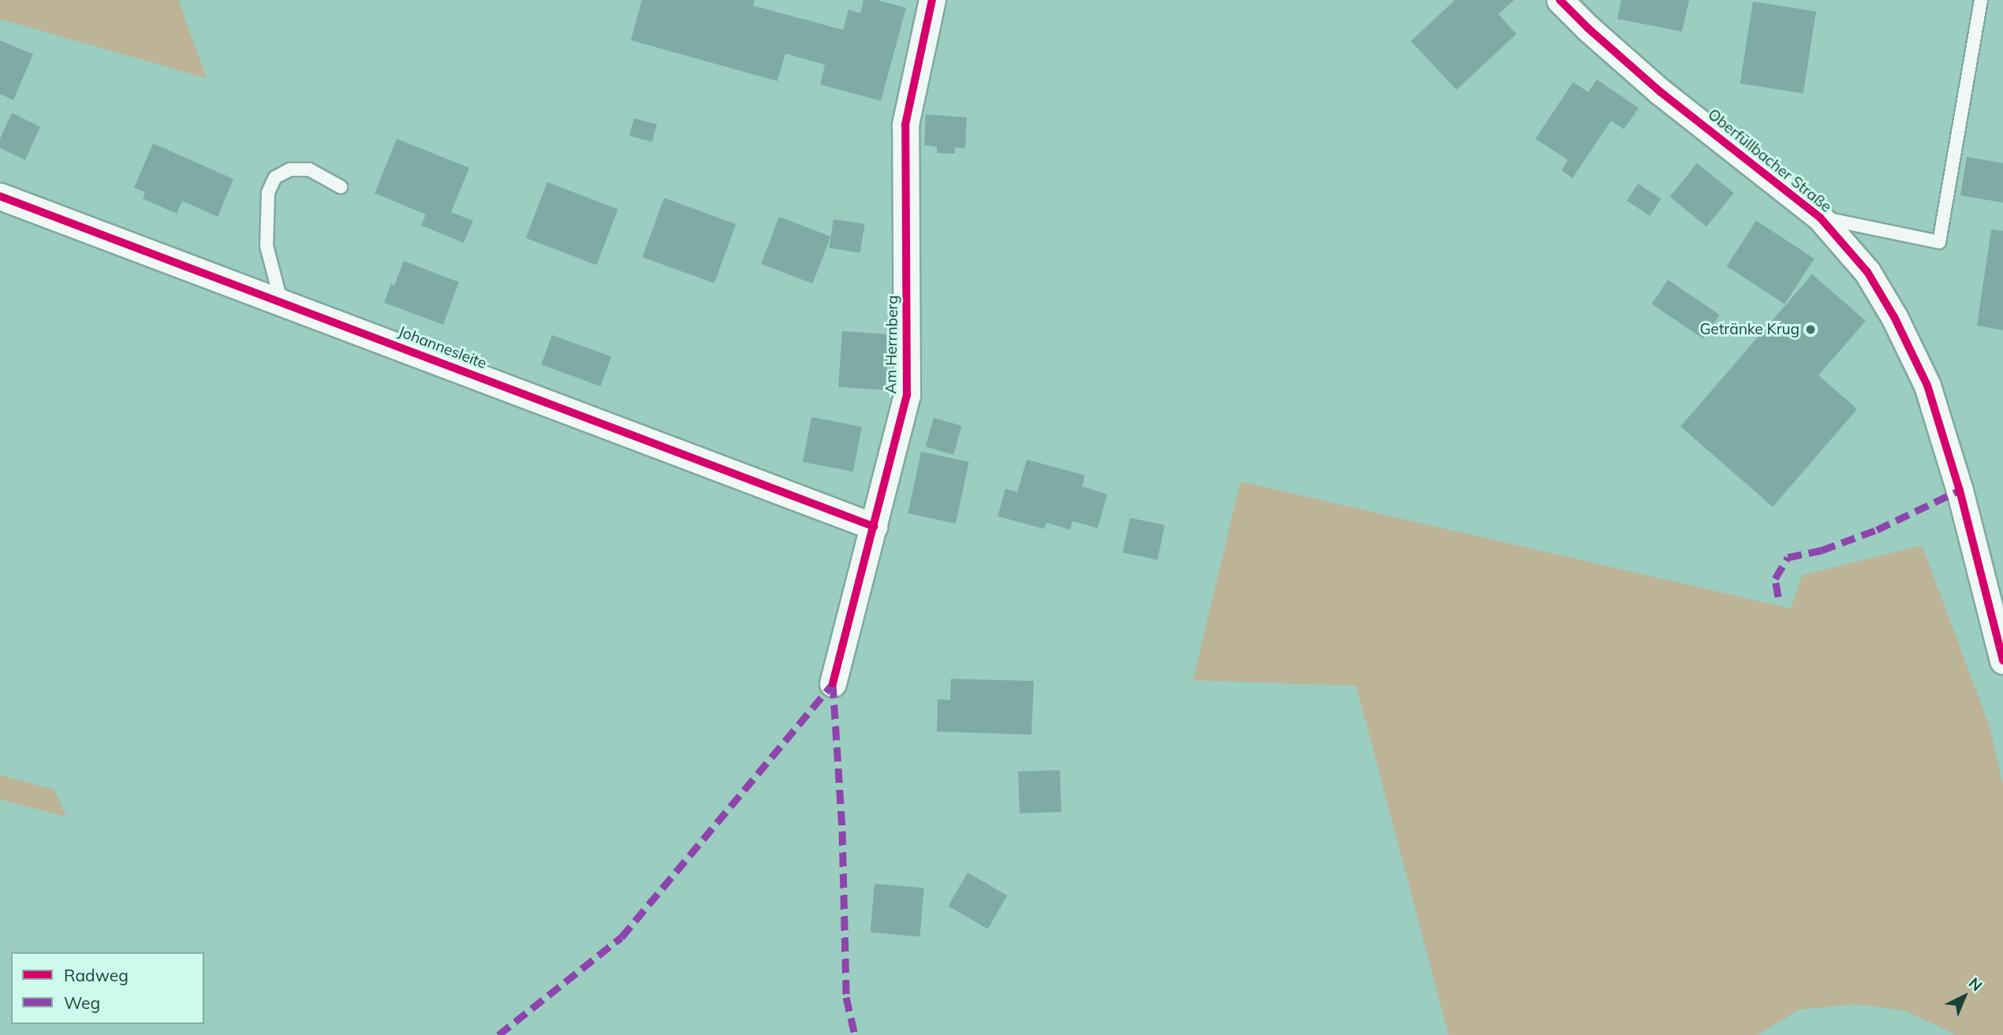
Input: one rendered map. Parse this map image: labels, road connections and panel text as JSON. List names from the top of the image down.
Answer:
{
  "streets": {
    "street": ["Oberfüllbacher Straße", "Am Herrnberg", "Johannesleite"]
  },
  "crossings": [
    ["Am Herrnberg", "Johannesleite"]
  ],
  "places": ["Getränke Krug"],
  "legend": ["Radweg", "Weg"],
  "north": "top right"
}
